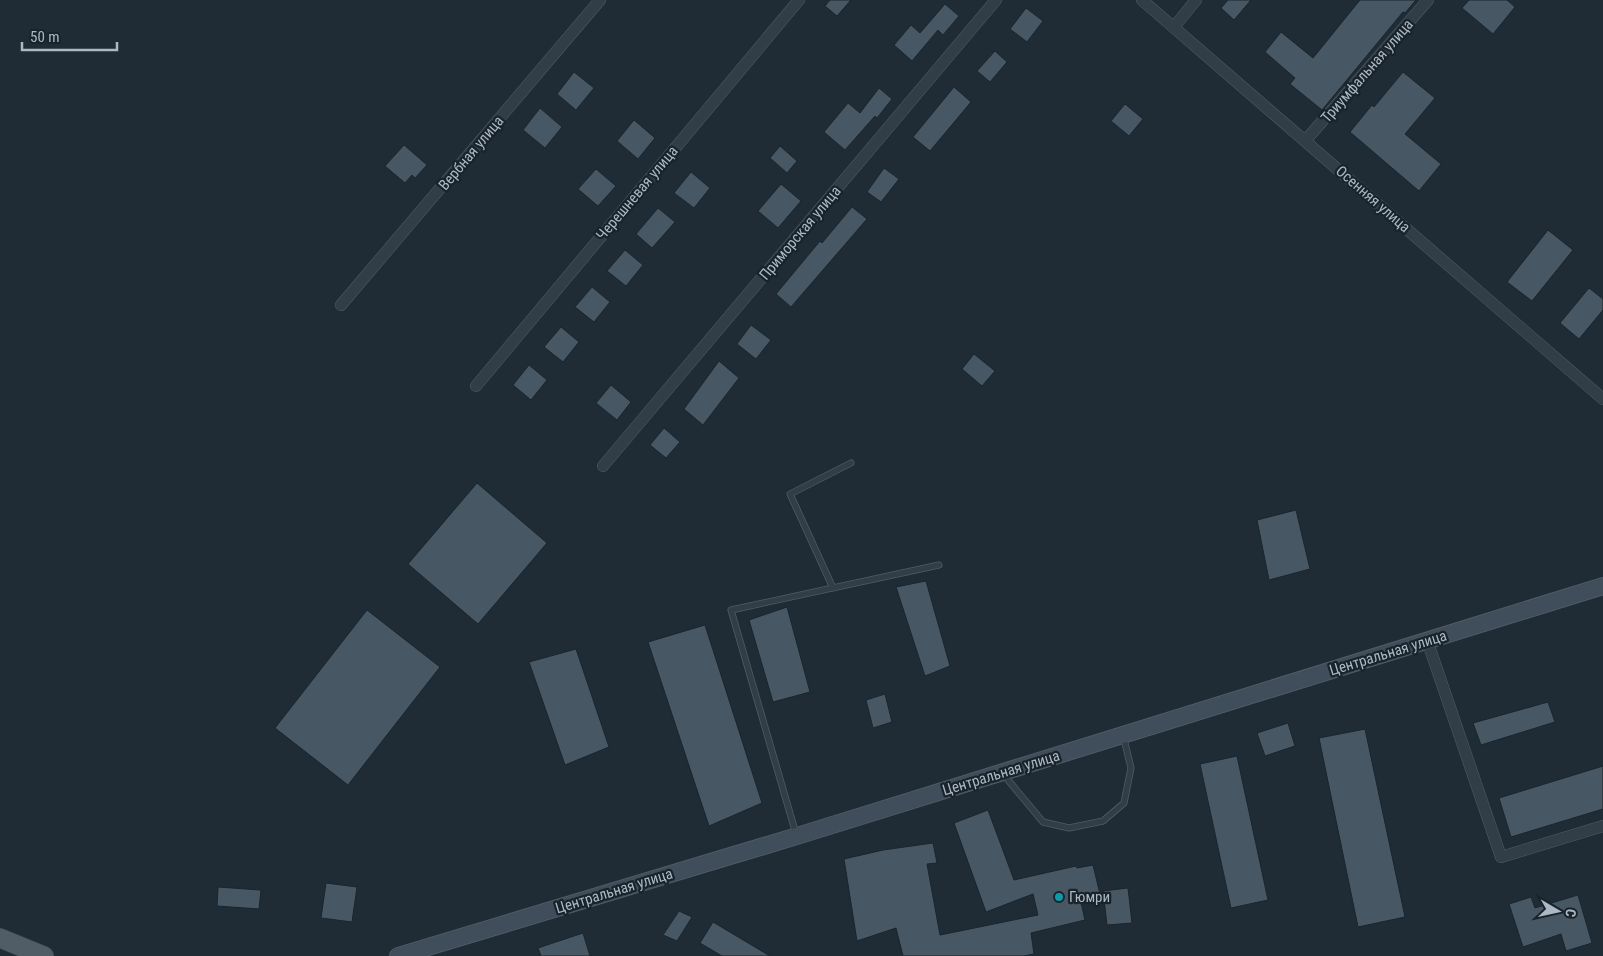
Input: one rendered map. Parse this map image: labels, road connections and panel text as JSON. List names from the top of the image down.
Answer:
{
  "streets": {
    "street": [
      "Триумфальная улица",
      "Вербная улица",
      "Черешневая улица",
      "Осенняя улица",
      "Приморская улица",
      "Центральная улица"
    ]
  },
  "crossings": [
    ["Триумфальная улица", "Осенняя улица"]
  ],
  "places": ["Гюмри"],
  "scale_bar": "50 m",
  "north": "right"
}
